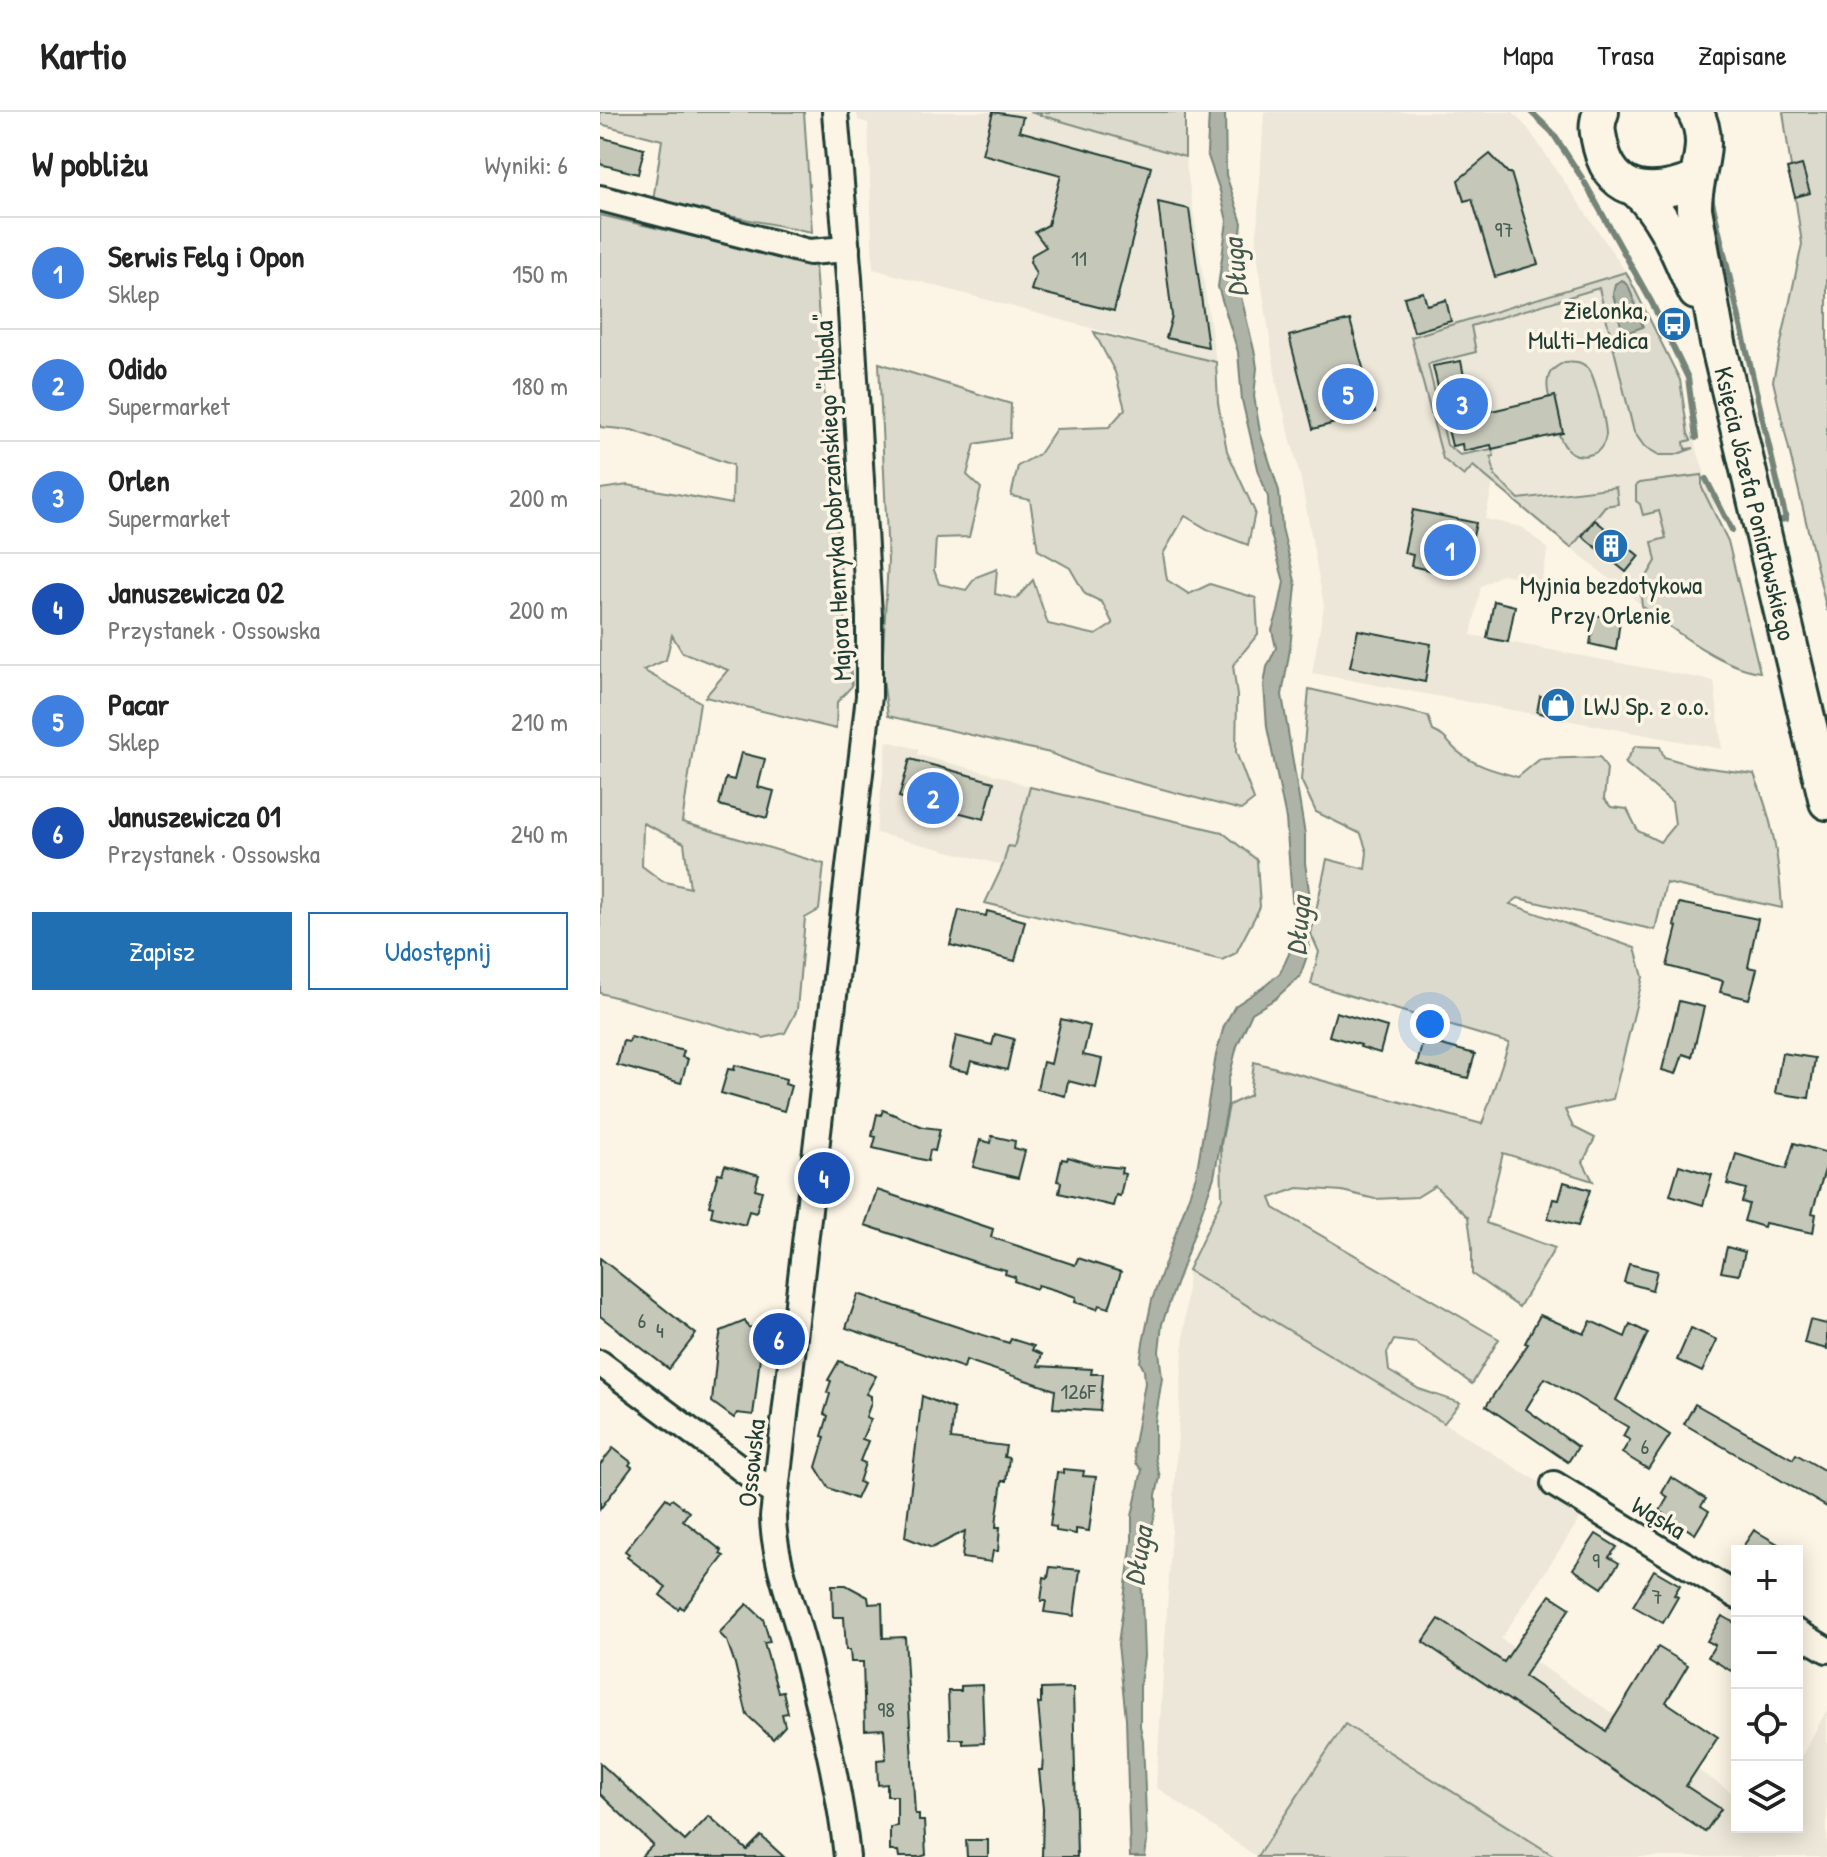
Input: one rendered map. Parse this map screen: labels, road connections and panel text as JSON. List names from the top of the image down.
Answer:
{
  "streets": {
    "main road": ["Księcia Józefa Poniatowskiego"],
    "street": ["Majora Henryka Dobrzańskiego \"Hubala\"", "Ossowska", "Wąska"]
  },
  "crossings": [
    ["Majora Henryka Dobrzańskiego \"Hubala\"", "Ossowska"]
  ],
  "water": ["Długa"],
  "places": {
    "bus stop": ["Zielonka, Multi-Medica"],
    "building": ["Myjnia bezdotykowa Przy Orlenie"],
    "shop": ["LWJ Sp. z o.o."]
  },
  "house_numbers": [
    "97",
    "11",
    "6",
    "4",
    "126F",
    "6",
    "9",
    "7",
    "98"
  ],
  "page": {
    "header": "Kartio",
    "nav": ["Mapa", "Trasa", "Zapisane"],
    "heading": ["W pobliżu", "Wyniki: 6"],
    "list": [
      {
        "mark": "1",
        "name": "Serwis Felg i Opon",
        "note": "Sklep",
        "value": "150 m"
      },
      {
        "mark": "2",
        "name": "Odido",
        "note": "Supermarket",
        "value": "180 m"
      },
      {
        "mark": "3",
        "name": "Orlen",
        "note": "Supermarket",
        "value": "200 m"
      },
      {
        "mark": "4",
        "name": "Januszewicza 02",
        "note": "Przystanek · Ossowska",
        "value": "200 m"
      },
      {
        "mark": "5",
        "name": "Pacar",
        "note": "Sklep",
        "value": "210 m"
      },
      {
        "mark": "6",
        "name": "Januszewicza 01",
        "note": "Przystanek · Ossowska",
        "value": "240 m"
      }
    ],
    "pins": [
      "5",
      "3",
      "1",
      "2",
      "4",
      "6"
    ],
    "buttons": ["Zapisz", "Udostępnij"],
    "map_buttons": ["+", "−"]
  }
}
